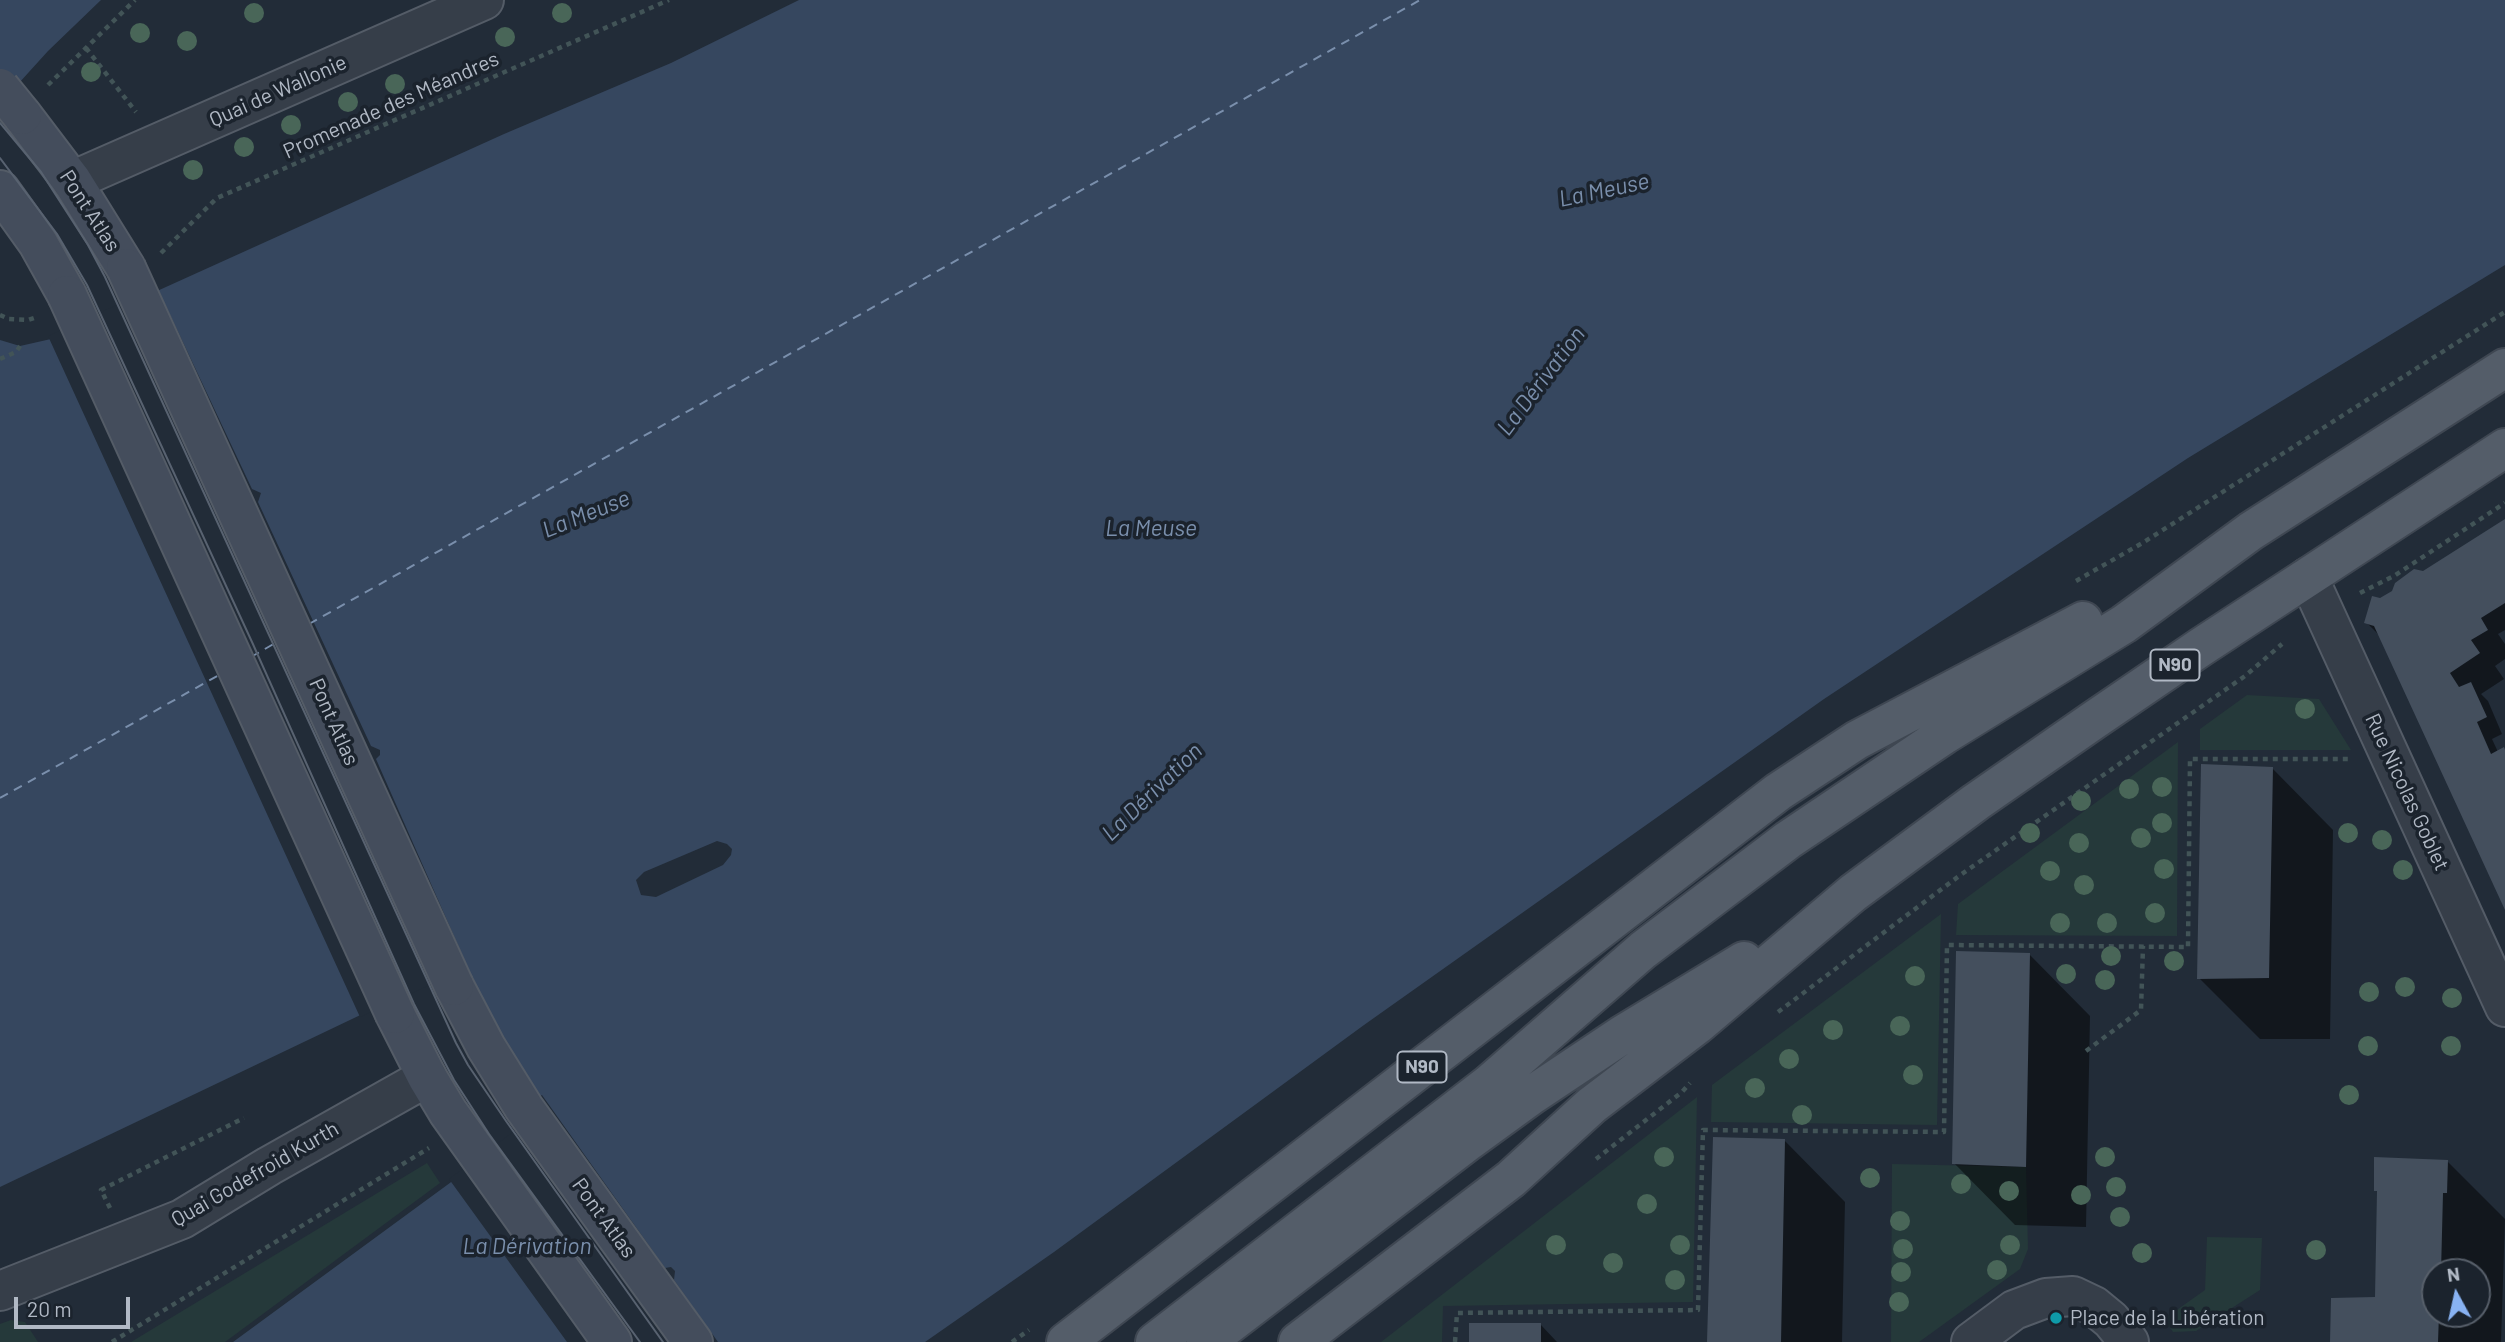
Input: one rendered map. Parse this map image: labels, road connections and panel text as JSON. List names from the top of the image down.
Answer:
{
  "streets": {
    "main road": ["N90"],
    "street": [
      "Quai de Wallonie",
      "Pont Atlas",
      "Rue Nicolas Goblet",
      "Quai Godefroid Kurth"
    ],
    "path": ["Promenade des Méandres"]
  },
  "crossings": [
    ["Quai de Wallonie", "Pont Atlas"],
    ["Promenade des Méandres", "Pont Atlas"],
    ["N90", "Rue Nicolas Goblet"]
  ],
  "water": ["La Meuse", "La Dérivation"],
  "places": ["Place de la Libération"],
  "scale_bar": "20 m",
  "north": "top"
}
